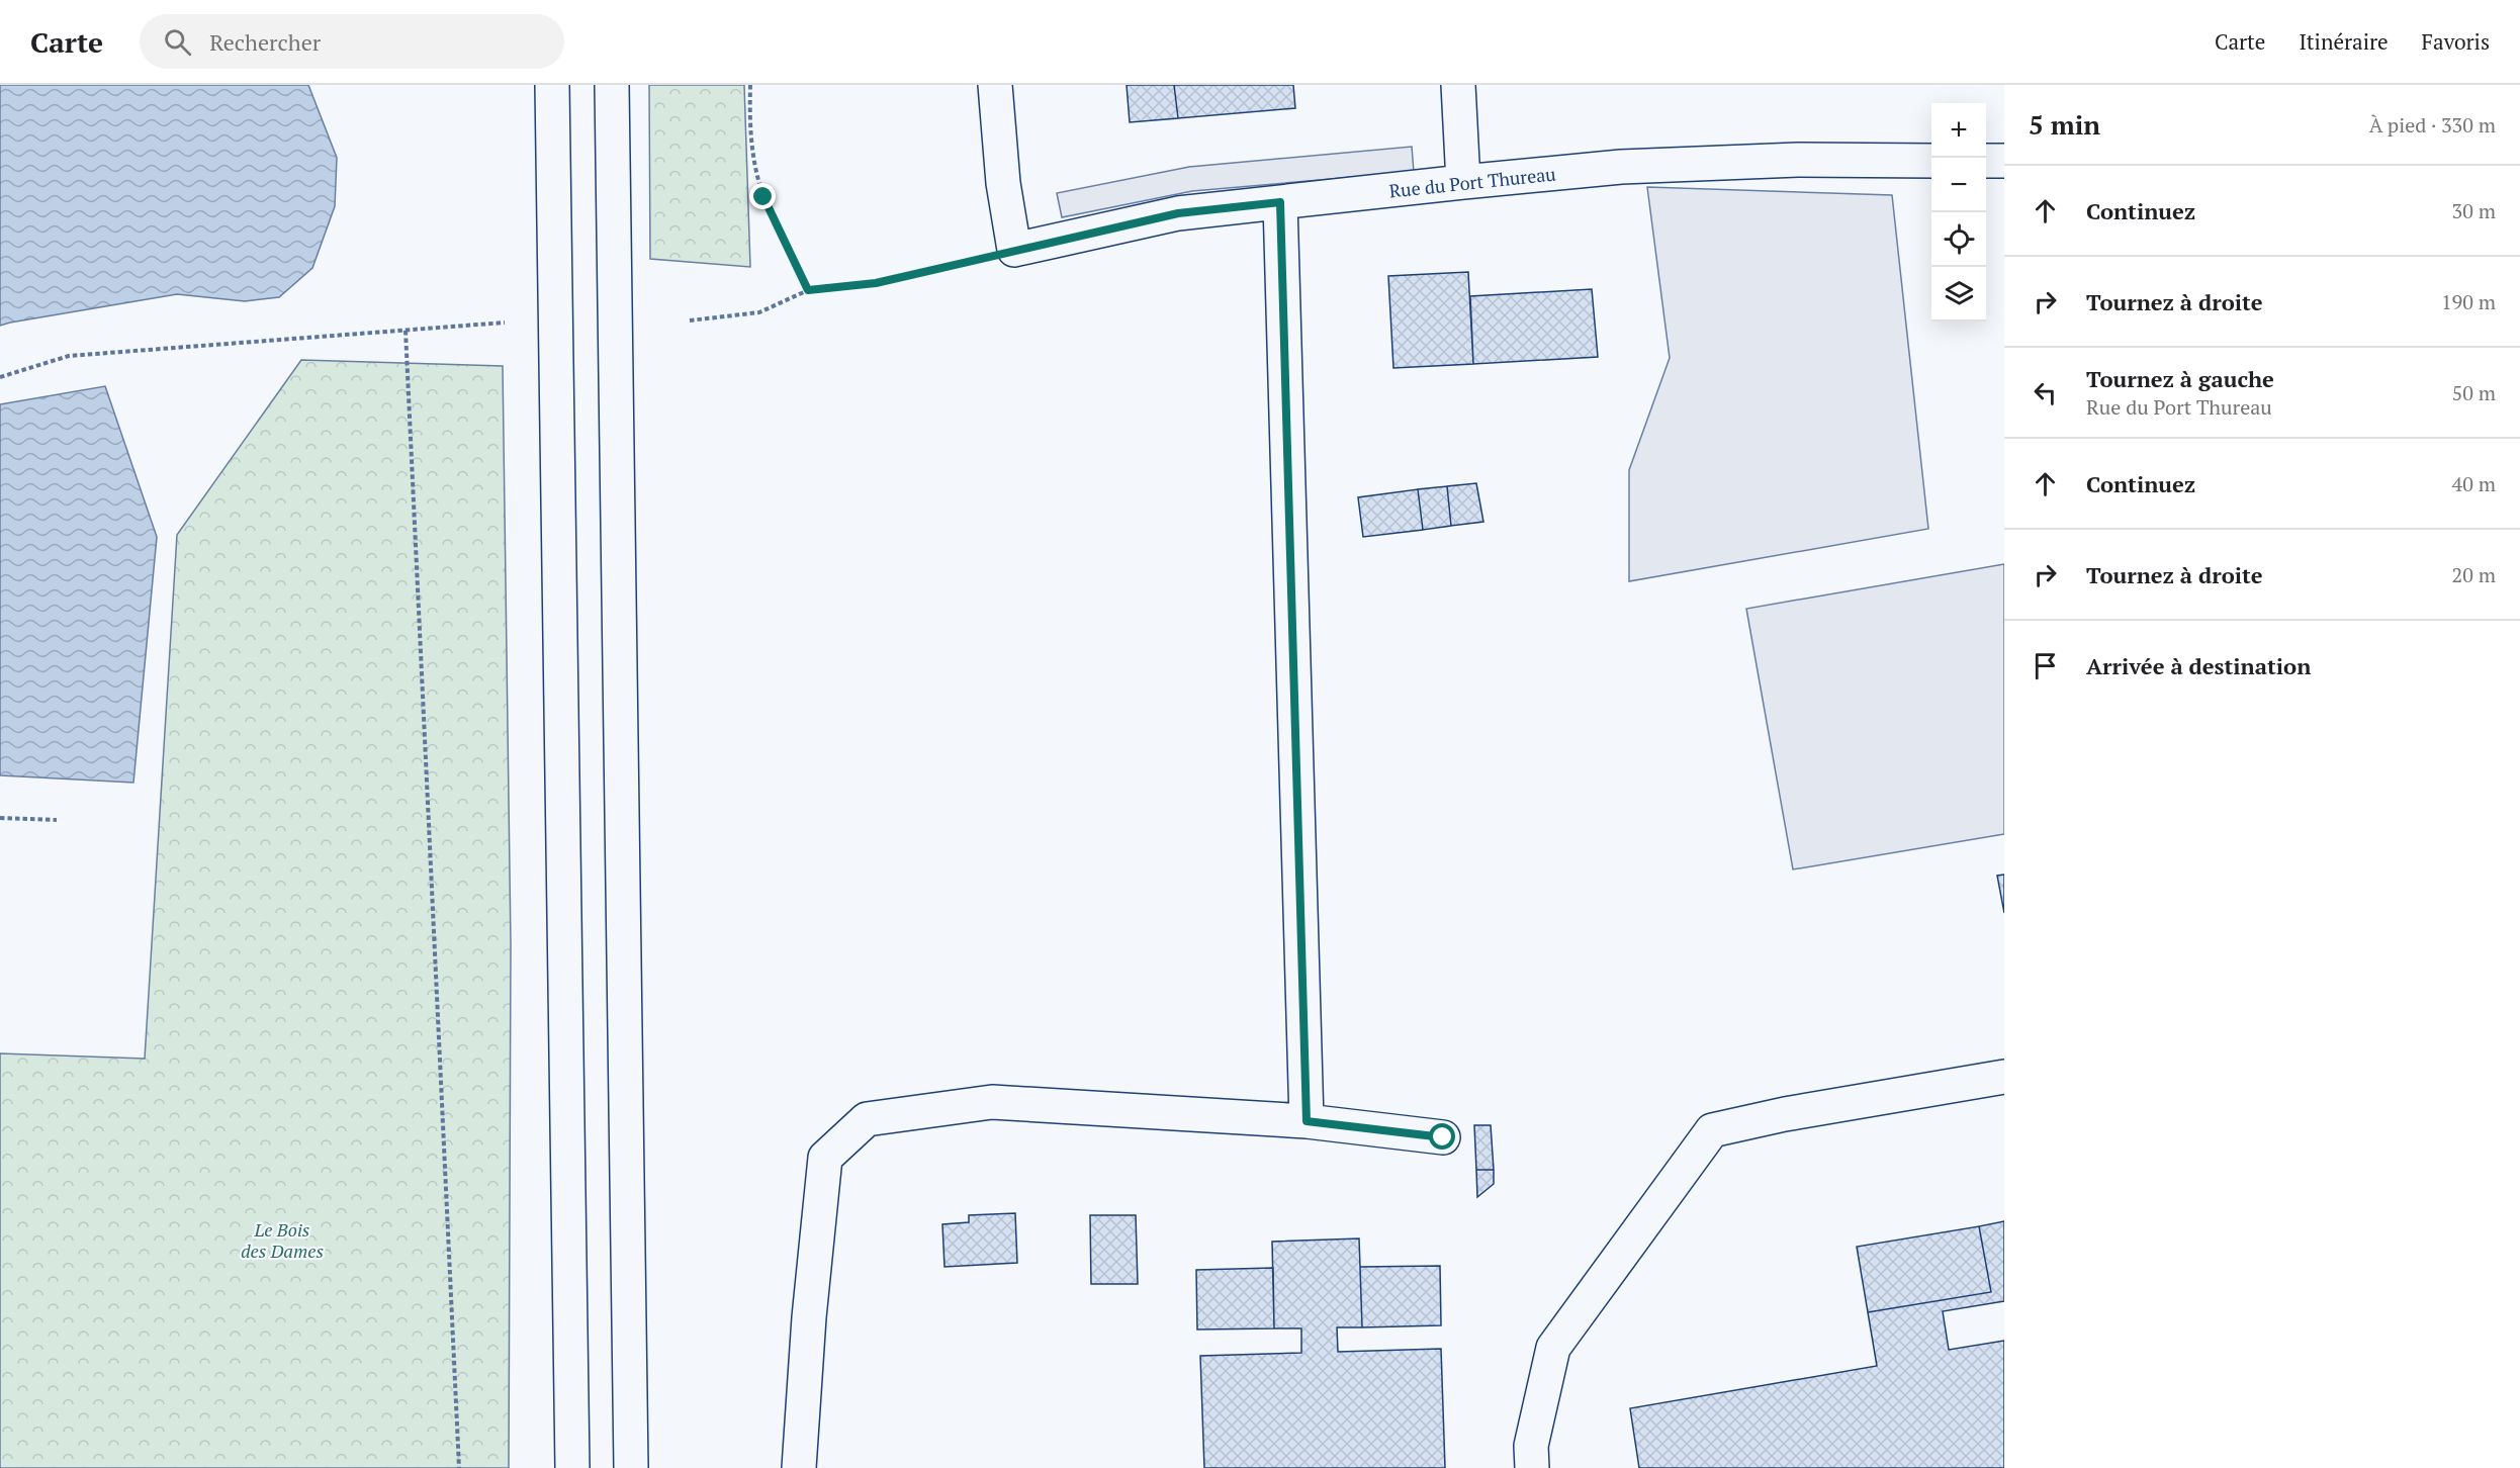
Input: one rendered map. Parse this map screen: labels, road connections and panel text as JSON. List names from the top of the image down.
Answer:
{
  "streets": {
    "main road": ["Rue du Port Thureau"]
  },
  "parks": ["Le Bois des Dames"],
  "page": {
    "header": "Carte",
    "search": "Rechercher",
    "nav": ["Carte", "Itinéraire", "Favoris"],
    "heading": ["5 min", "À pied · 330 m"],
    "map_buttons": ["+", "−"],
    "list": [
      ["Continuez", "30 m"],
      ["Tournez à droite", "190 m"],
      ["Tournez à gauche", "Rue du Port Thureau", "50 m"],
      ["Continuez", "40 m"],
      ["Tournez à droite", "20 m"],
      "Arrivée à destination"
    ]
  }
}
